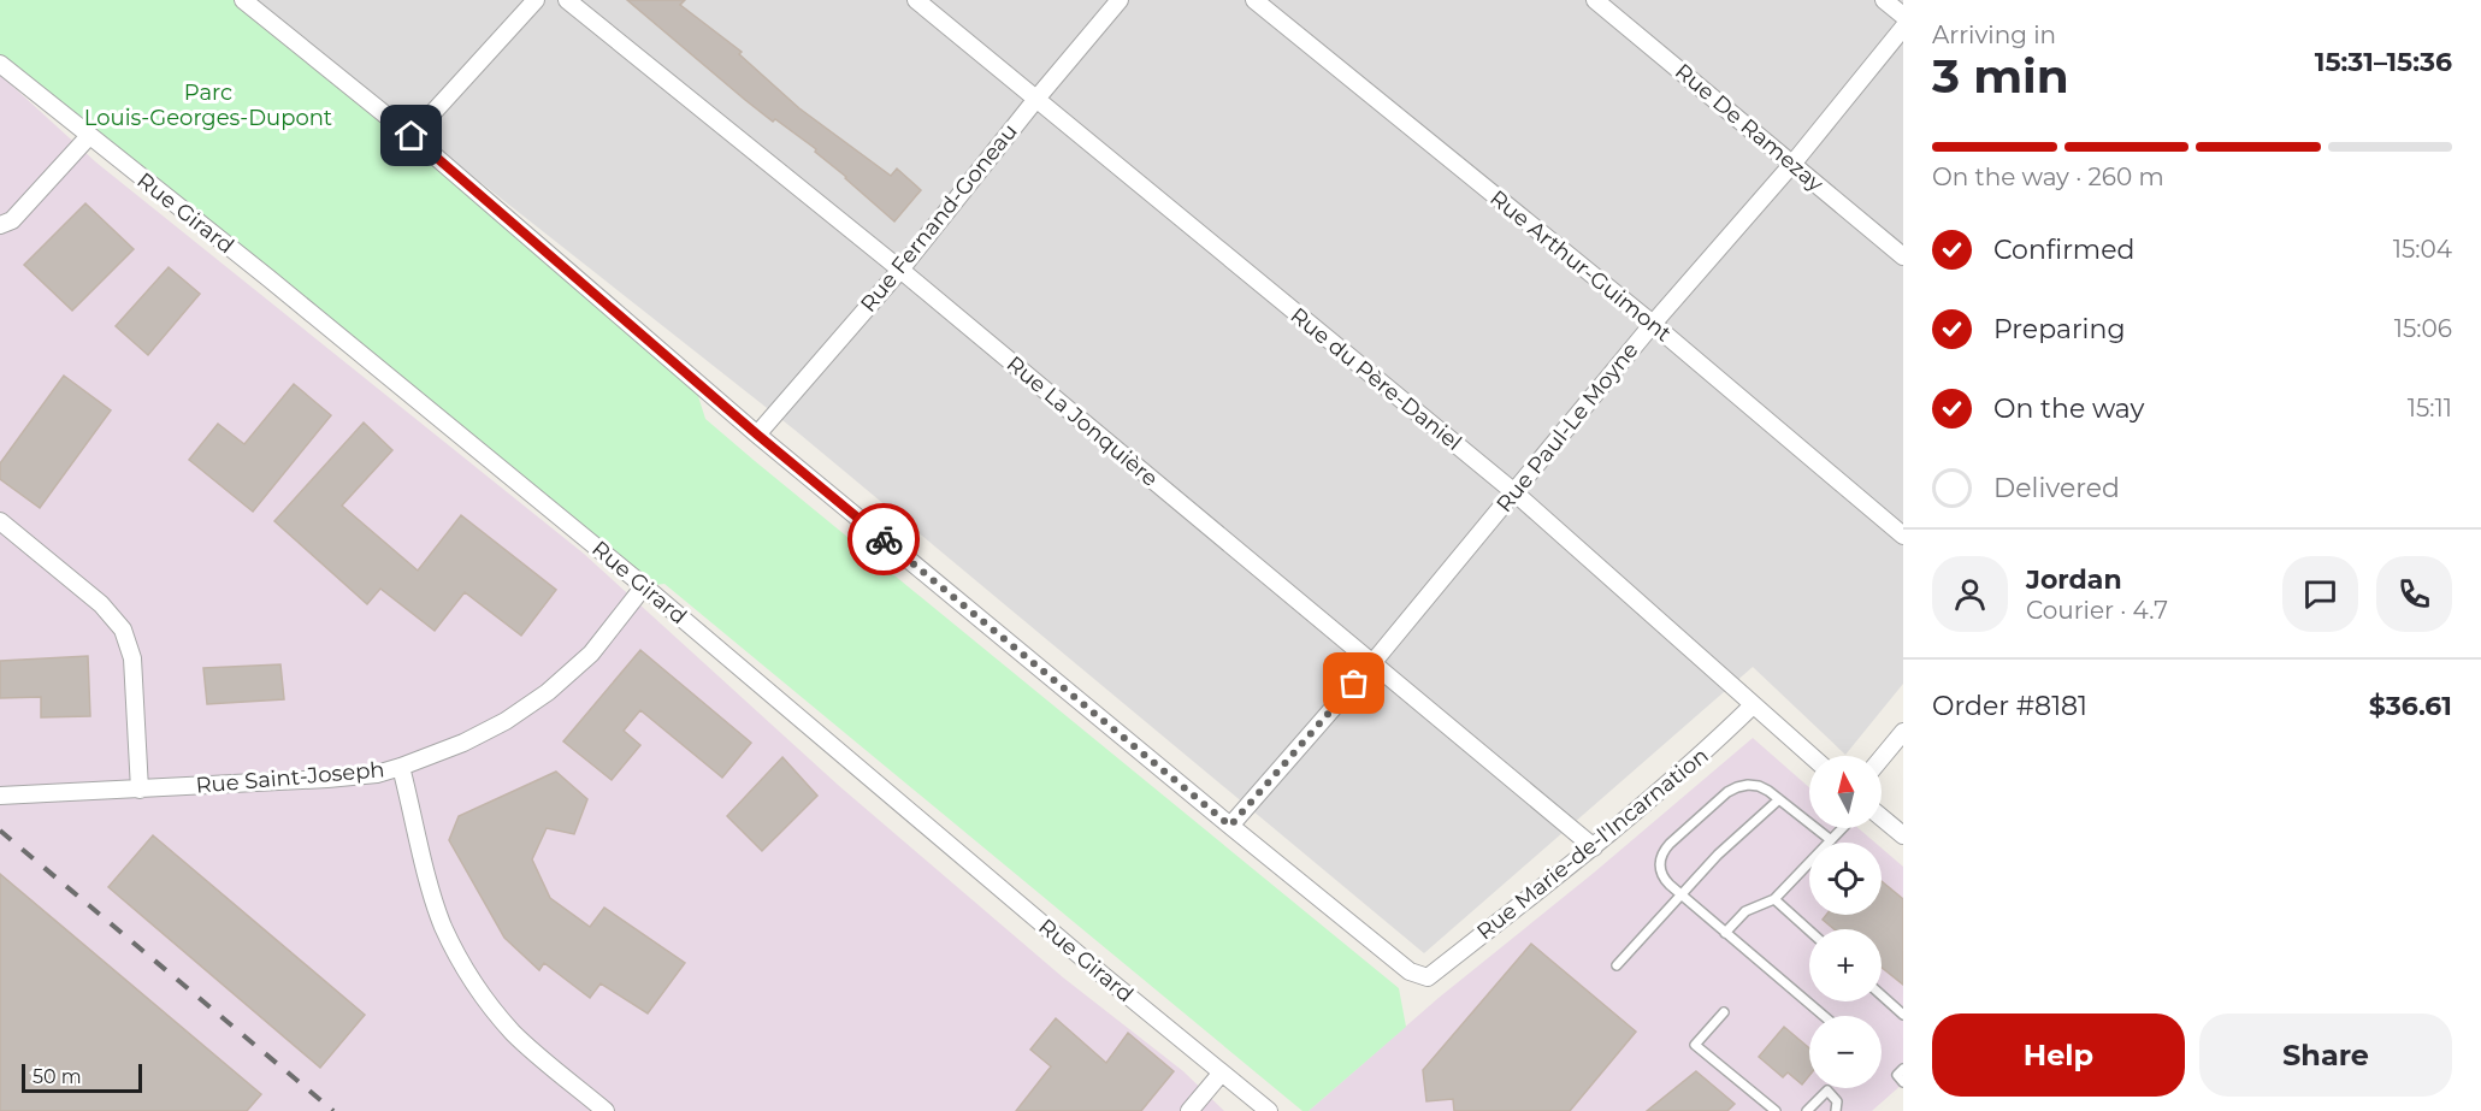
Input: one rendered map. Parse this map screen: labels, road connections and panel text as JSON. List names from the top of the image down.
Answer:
{
  "streets": {
    "street": [
      "Rue De Ramezay",
      "Rue Girard",
      "Rue Fernand-Goneau",
      "Rue Arthur-Guimont",
      "Rue du Père-Daniel",
      "Rue La Jonquière",
      "Rue Paul-Le Moyne",
      "Rue Saint-Joseph",
      "Rue Marie-de-l'Incarnation"
    ]
  },
  "crossings": [
    ["Rue De Ramezay", "Rue Paul-Le Moyne"],
    ["Rue Girard", "Rue Saint-Joseph"],
    ["Rue Fernand-Goneau", "Rue du Père-Daniel"],
    ["Rue Fernand-Goneau", "Rue La Jonquière"],
    ["Rue Arthur-Guimont", "Rue Paul-Le Moyne"],
    ["Rue du Père-Daniel", "Rue Paul-Le Moyne"],
    ["Rue du Père-Daniel", "Rue Marie-de-l'Incarnation"],
    ["Rue La Jonquière", "Rue Paul-Le Moyne"],
    ["Rue La Jonquière", "Rue Marie-de-l'Incarnation"],
    ["Rue Paul-Le Moyne", "Rue Marie-de-l'Incarnation"]
  ],
  "parks": ["Parc Louis-Georges-Dupont"],
  "scale_bar": "50 m",
  "north": "top",
  "page": {
    "heading": ["3 min", "Arriving in", "15:31–15:36"],
    "panel": [
      "Jordan",
      "Courier · 4.7",
      "Order #8181",
      "$36.61"
    ],
    "bar": "On the way · 260 m",
    "list": [
      ["Confirmed", "15:04"],
      ["Preparing", "15:06"],
      ["On the way", "15:11"],
      "Delivered"
    ],
    "map_buttons": ["+", "−"],
    "buttons": ["Help", "Share"],
    "scale": "50 m"
  }
}
